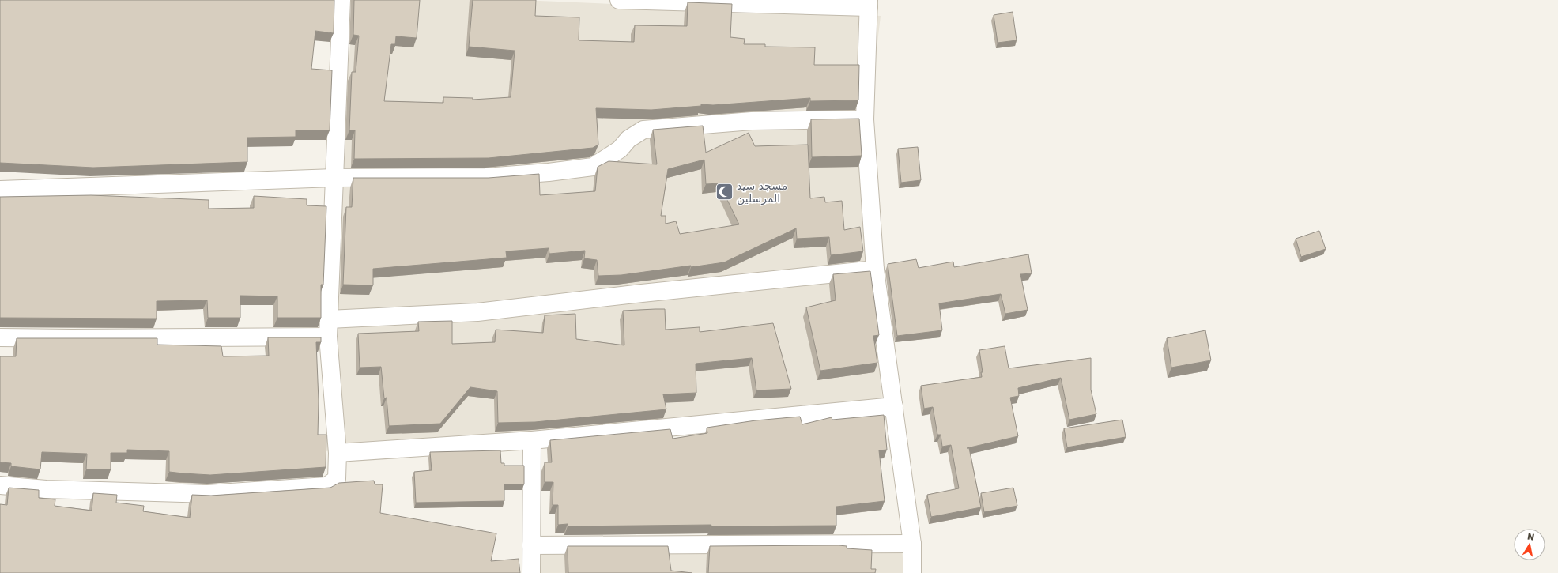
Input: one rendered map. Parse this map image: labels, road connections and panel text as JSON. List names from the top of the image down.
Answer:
{
  "places": {
    "mosque": ["مسجد سيد المرسلين"]
  },
  "north": "top"
}
